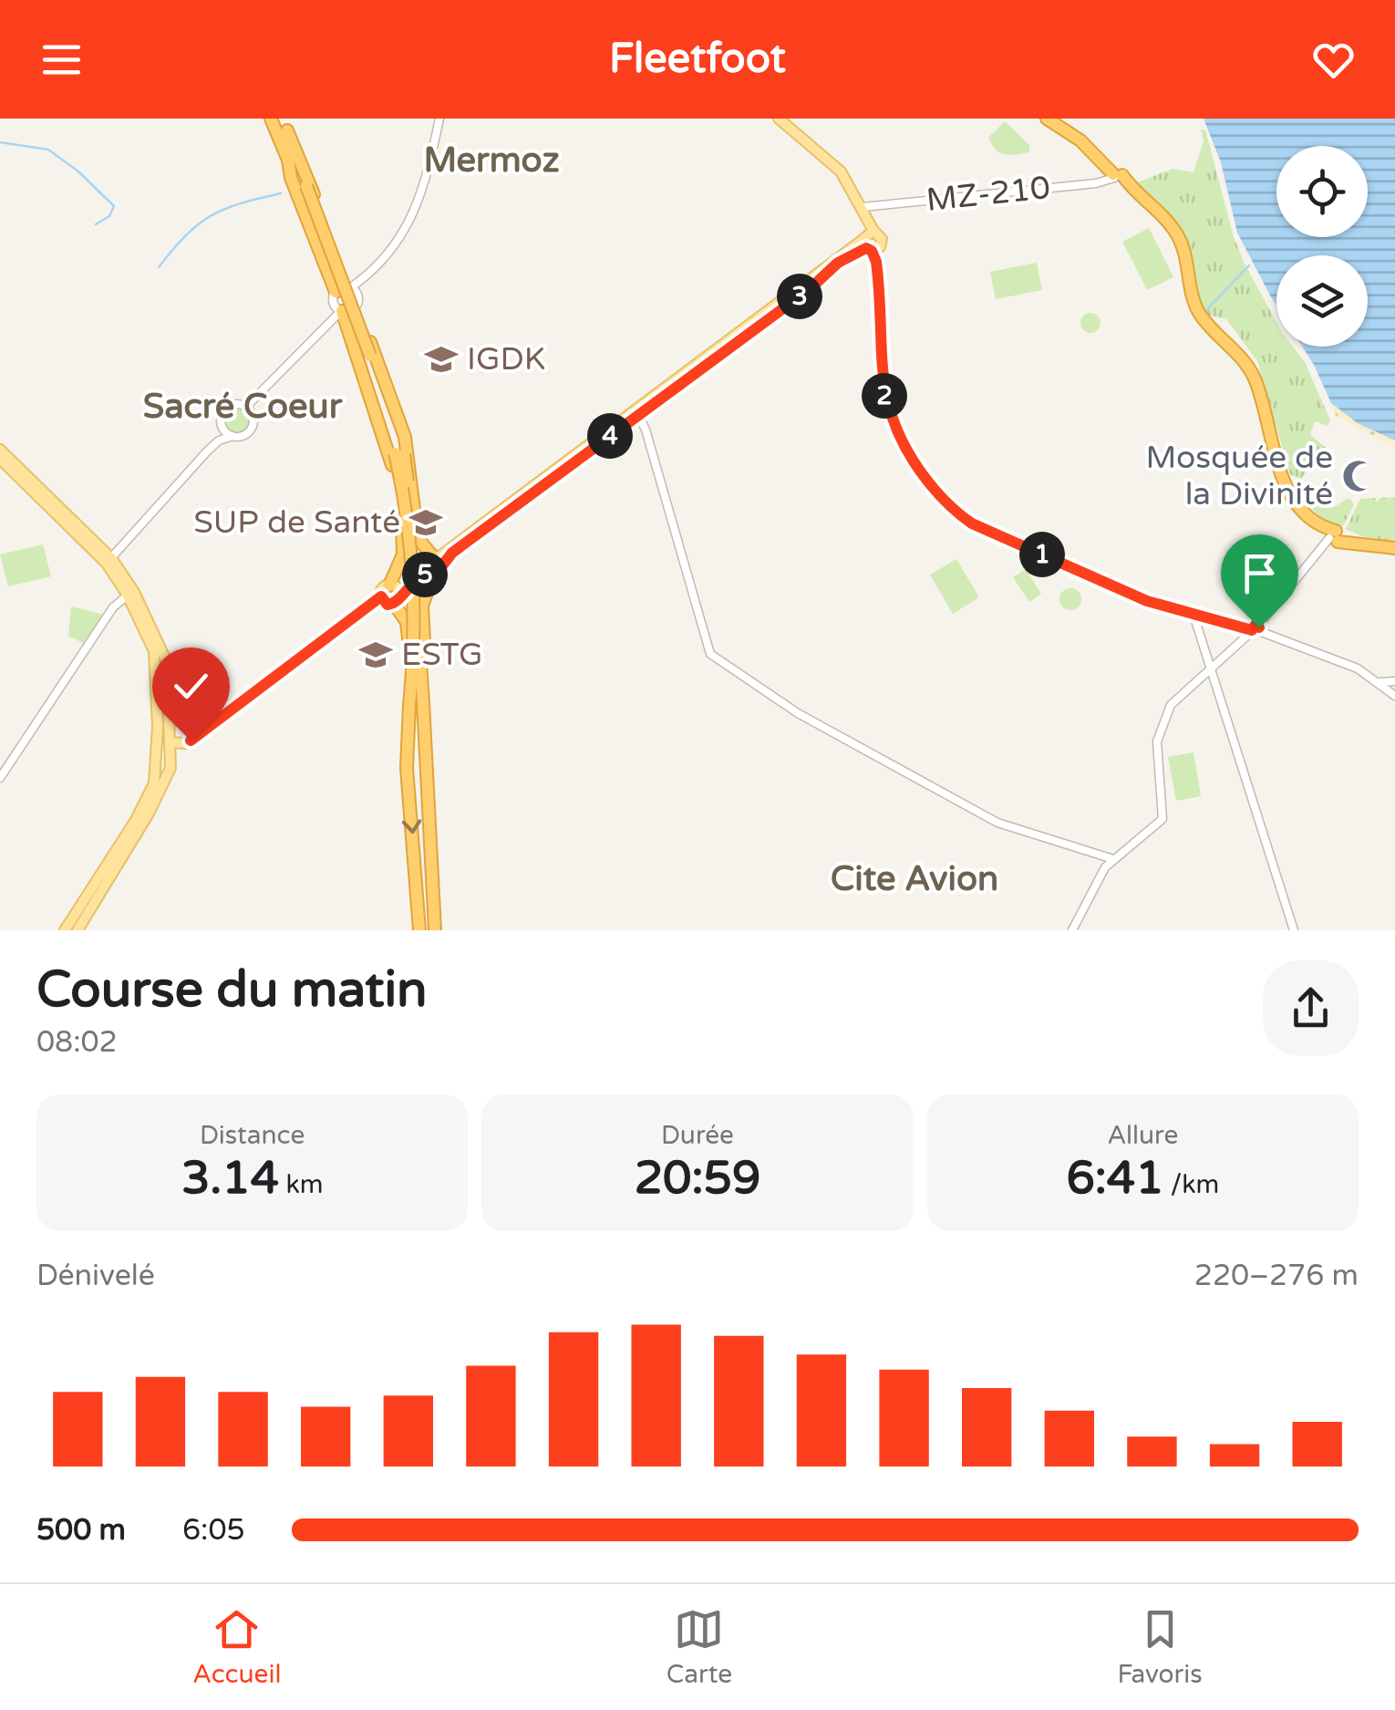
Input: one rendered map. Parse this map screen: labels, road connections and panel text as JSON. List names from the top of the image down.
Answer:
{
  "streets": {
    "street": ["MZ-210"]
  },
  "districts": ["Mermoz", "Sacré Coeur", "Cite Avion"],
  "places": {
    "school or university": ["IGDK", "SUP de Santé", "ESTG"],
    "mosque": ["Mosquée de la Divinité"]
  },
  "page": {
    "header": "Fleetfoot",
    "pins": [
      "3",
      "2",
      "4",
      "1",
      "5"
    ],
    "heading": ["Course du matin", "08:02"],
    "stats": [
      ["Distance", "3.14 km"],
      ["Durée", "20:59"],
      ["Allure", "6:41 /km"]
    ],
    "chart": ["Dénivelé", "220–276 m"],
    "list": [
      {
        "name": "500 m",
        "note": "6:05"
      }
    ],
    "tabs": ["Accueil", "Carte", "Favoris"]
  }
}
